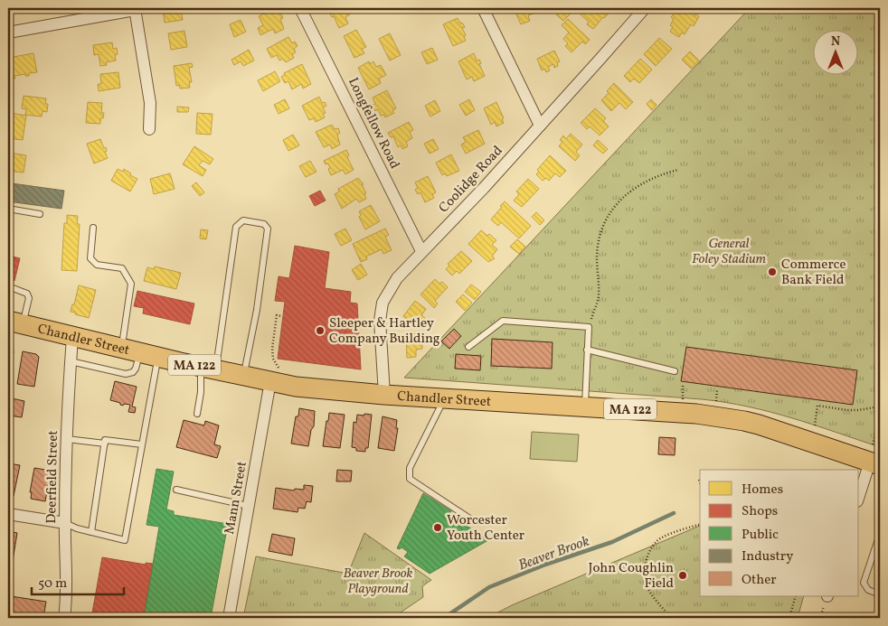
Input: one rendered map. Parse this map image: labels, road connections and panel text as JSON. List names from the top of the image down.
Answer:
{
  "streets": {
    "main road": ["Chandler Street", "MA 122"],
    "street": [
      "Longfellow Road",
      "Coolidge Road",
      "Deerfield Street",
      "Mann Street"
    ]
  },
  "crossings": [
    ["Longfellow Road", "Coolidge Road"],
    ["Coolidge Road", "Chandler Street"],
    ["Chandler Street", "Deerfield Street"],
    ["Chandler Street", "Mann Street"]
  ],
  "water": ["Beaver Brook"],
  "parks": ["General Foley Stadium", "Beaver Brook Playground"],
  "places": [
    "Commerce Bank Field",
    "Sleeper & Hartley Company Building",
    "Worcester Youth Center",
    "John Coughlin Field"
  ],
  "legend": [
    "Homes",
    "Shops",
    "Public",
    "Industry",
    "Other"
  ],
  "scale_bar": "50 m",
  "north": "top"
}
